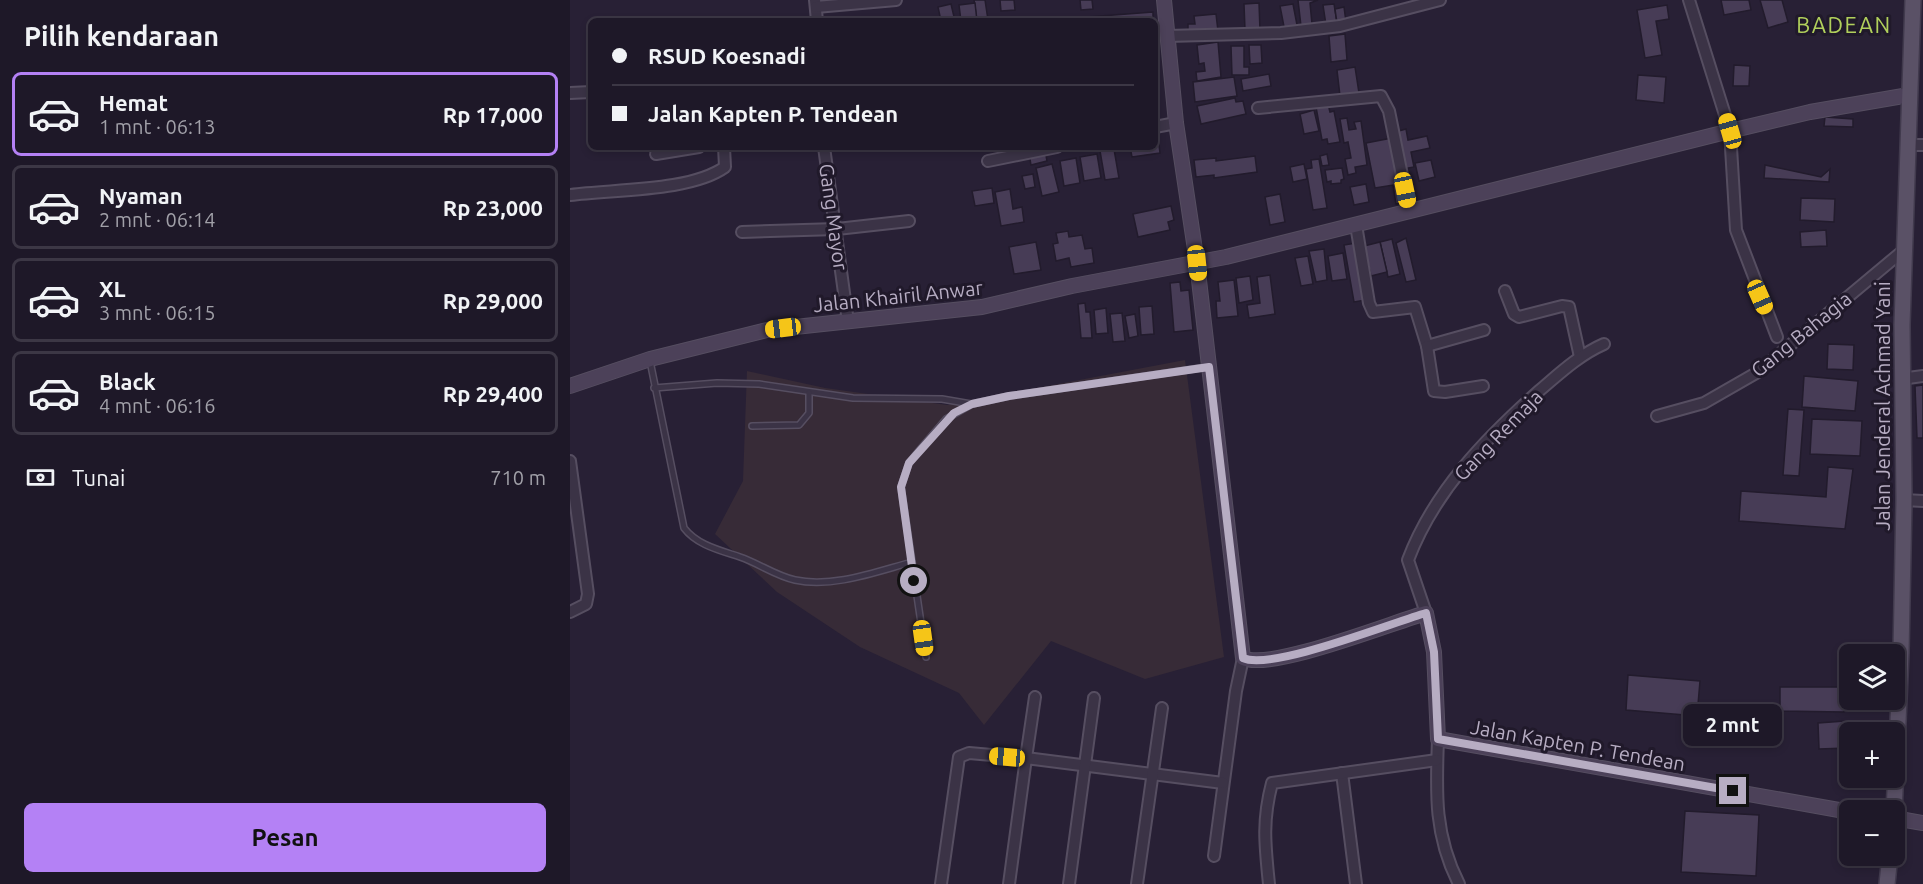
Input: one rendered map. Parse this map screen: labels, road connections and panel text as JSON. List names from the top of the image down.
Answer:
{
  "streets": {
    "main road": ["Jalan Jenderal Achmad Yani"],
    "street": [
      "Gang Mayor",
      "Jalan Khairil Anwar",
      "Gang Bahagia",
      "Gang Remaja",
      "Jalan Kapten P. Tendean"
    ]
  },
  "crossings": [
    ["Gang Mayor", "Jalan Khairil Anwar"],
    ["Jalan Khairil Anwar", "Jalan Jenderal Achmad Yani"],
    ["Gang Bahagia", "Jalan Jenderal Achmad Yani"]
  ],
  "districts": ["BADEAN"],
  "page": {
    "heading": "Pilih kendaraan",
    "banner": ["RSUD Koesnadi", "Jalan Kapten P. Tendean"],
    "list": [
      {
        "name": "Hemat",
        "note": "1 mnt · 06:13",
        "value": "Rp 17,000"
      },
      {
        "name": "Nyaman",
        "note": "2 mnt · 06:14",
        "value": "Rp 23,000"
      },
      {
        "name": "XL",
        "note": "3 mnt · 06:15",
        "value": "Rp 29,000"
      },
      {
        "name": "Black",
        "note": "4 mnt · 06:16",
        "value": "Rp 29,400"
      }
    ],
    "pay": ["Tunai", "710 m"],
    "map_buttons": ["+", "−"],
    "bubble": "2 mnt",
    "buttons": "Pesan"
  }
}
